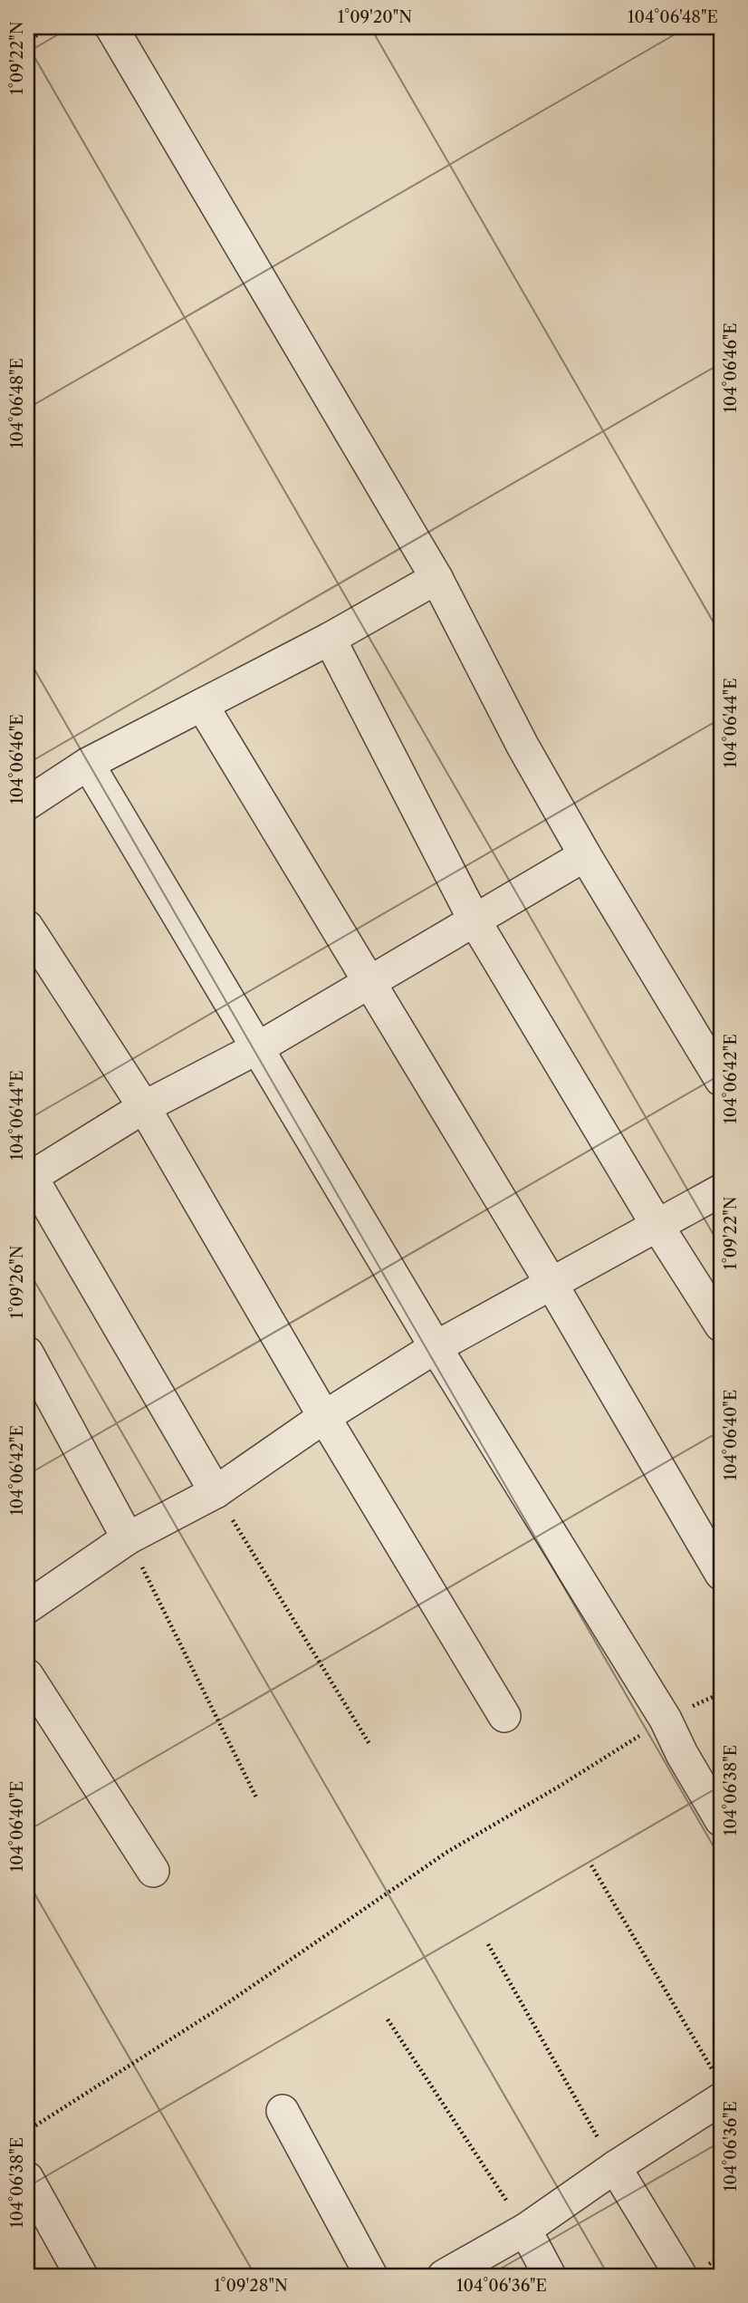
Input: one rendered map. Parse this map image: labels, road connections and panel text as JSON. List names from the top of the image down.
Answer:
{
  "coordinates": [
    "1°09'20\"N",
    "104°06'48\"E",
    "1°09'22\"N",
    "104°06'46\"E",
    "104°06'44\"E",
    "104°06'42\"E",
    "1°09'26\"N",
    "104°06'40\"E",
    "104°06'38\"E",
    "104°06'36\"E",
    "1°09'28\"N"
  ]
}
